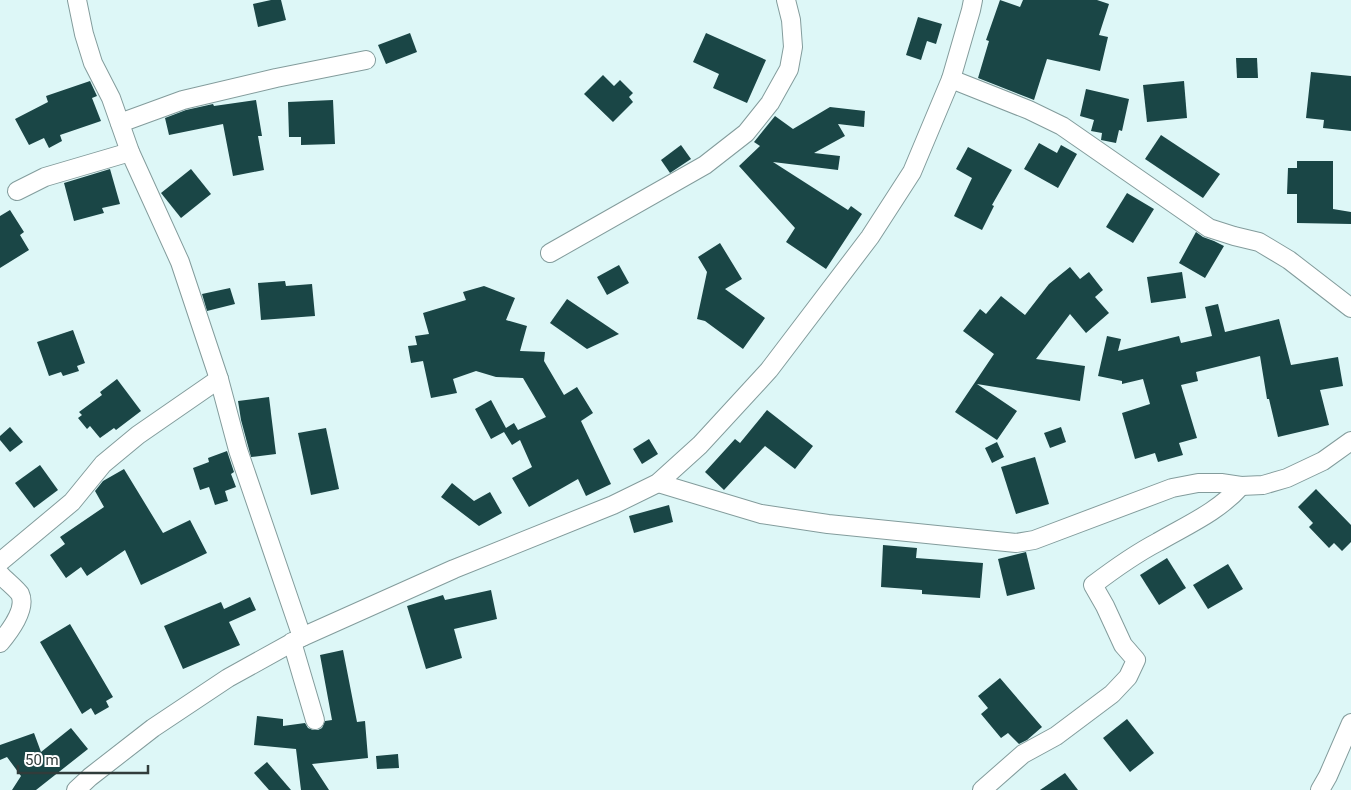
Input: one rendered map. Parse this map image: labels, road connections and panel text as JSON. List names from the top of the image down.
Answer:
{
  "scale_bar": "50 m"
}
